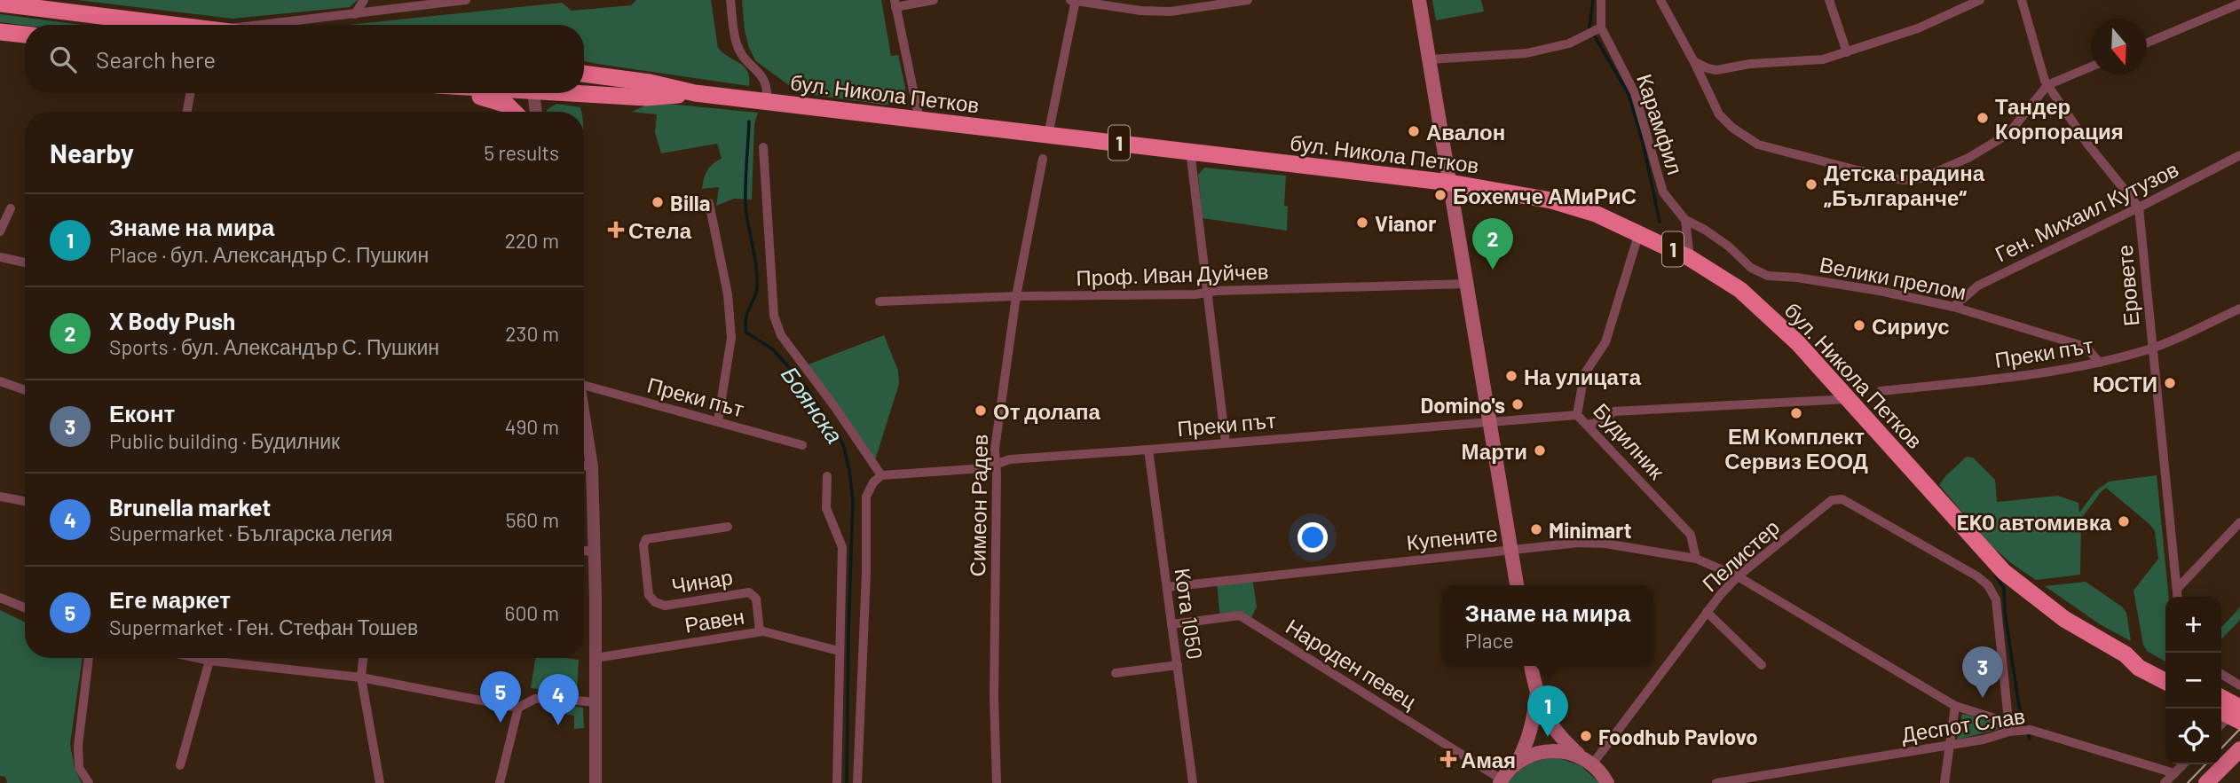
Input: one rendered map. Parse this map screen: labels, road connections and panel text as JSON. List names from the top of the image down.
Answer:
{
  "streets": {
    "highway": ["бул. Никола Петков", "1"],
    "street": [
      "Карамфил",
      "Ген. Михаил Кутузов",
      "Проф. Иван Дуйчев",
      "Велики прелом",
      "Еровете",
      "Преки път",
      "Будилник",
      "Симеон Радев",
      "Купените",
      "Пелистер",
      "Чинар",
      "Кота 1050",
      "Равен",
      "Народен певец",
      "Деспот Слав"
    ]
  },
  "crossings": [
    ["бул. Никола Петков", "Будилник"],
    ["Карамфил", "Велики прелом"],
    ["Ген. Михаил Кутузов", "Велики прелом"],
    ["Ген. Михаил Кутузов", "Еровете"],
    ["Проф. Иван Дуйчев", "Симеон Радев"],
    ["Велики прелом", "Преки път"],
    ["Еровете", "Преки път"],
    ["Преки път", "Будилник"],
    ["Преки път", "Симеон Радев"],
    ["Преки път", "Кота 1050"],
    ["Будилник", "Купените"],
    ["Купените", "Пелистер"],
    ["Купените", "Кота 1050"],
    ["Пелистер", "Деспот Слав"],
    ["Чинар", "Равен"],
    ["Кота 1050", "Народен певец"]
  ],
  "water": ["Боянска"],
  "places": {
    "other": [
      "Тандер Корпорация",
      "Авалон",
      "Детска градина „Българанче“",
      "Бохемче АМиРиС",
      "Billa",
      "Vianor",
      "Сириус",
      "На улицата",
      "ЮСТИ",
      "Domino's",
      "От долапа",
      "ЕМ Комплект Сервиз ЕООД",
      "Марти",
      "EKO автомивка",
      "Minimart",
      "Foodhub Pavlovo"
    ],
    "health": ["Стела", "Амая"]
  },
  "north": "bottom",
  "page": {
    "search": "Search here",
    "heading": ["Nearby", "5 results"],
    "list": [
      {
        "mark": "1",
        "name": "Знаме на мира",
        "note": "Place · бул. Александър С. Пушкин",
        "value": "220 m"
      },
      {
        "mark": "2",
        "name": "X Body Push",
        "note": "Sports · бул. Александър С. Пушкин",
        "value": "230 m"
      },
      {
        "mark": "3",
        "name": "Еконт",
        "note": "Public building · Будилник",
        "value": "490 m"
      },
      {
        "mark": "4",
        "name": "Brunella market",
        "note": "Supermarket · Българска легия",
        "value": "560 m"
      },
      {
        "mark": "5",
        "name": "Еге маркет",
        "note": "Supermarket · Ген. Стефан Тошев",
        "value": "600 m"
      }
    ],
    "pins": [
      "2",
      "3",
      "5",
      "4",
      "1"
    ],
    "popup": ["Знаме на мира", "Place"],
    "map_buttons": ["+", "−"]
  }
}
